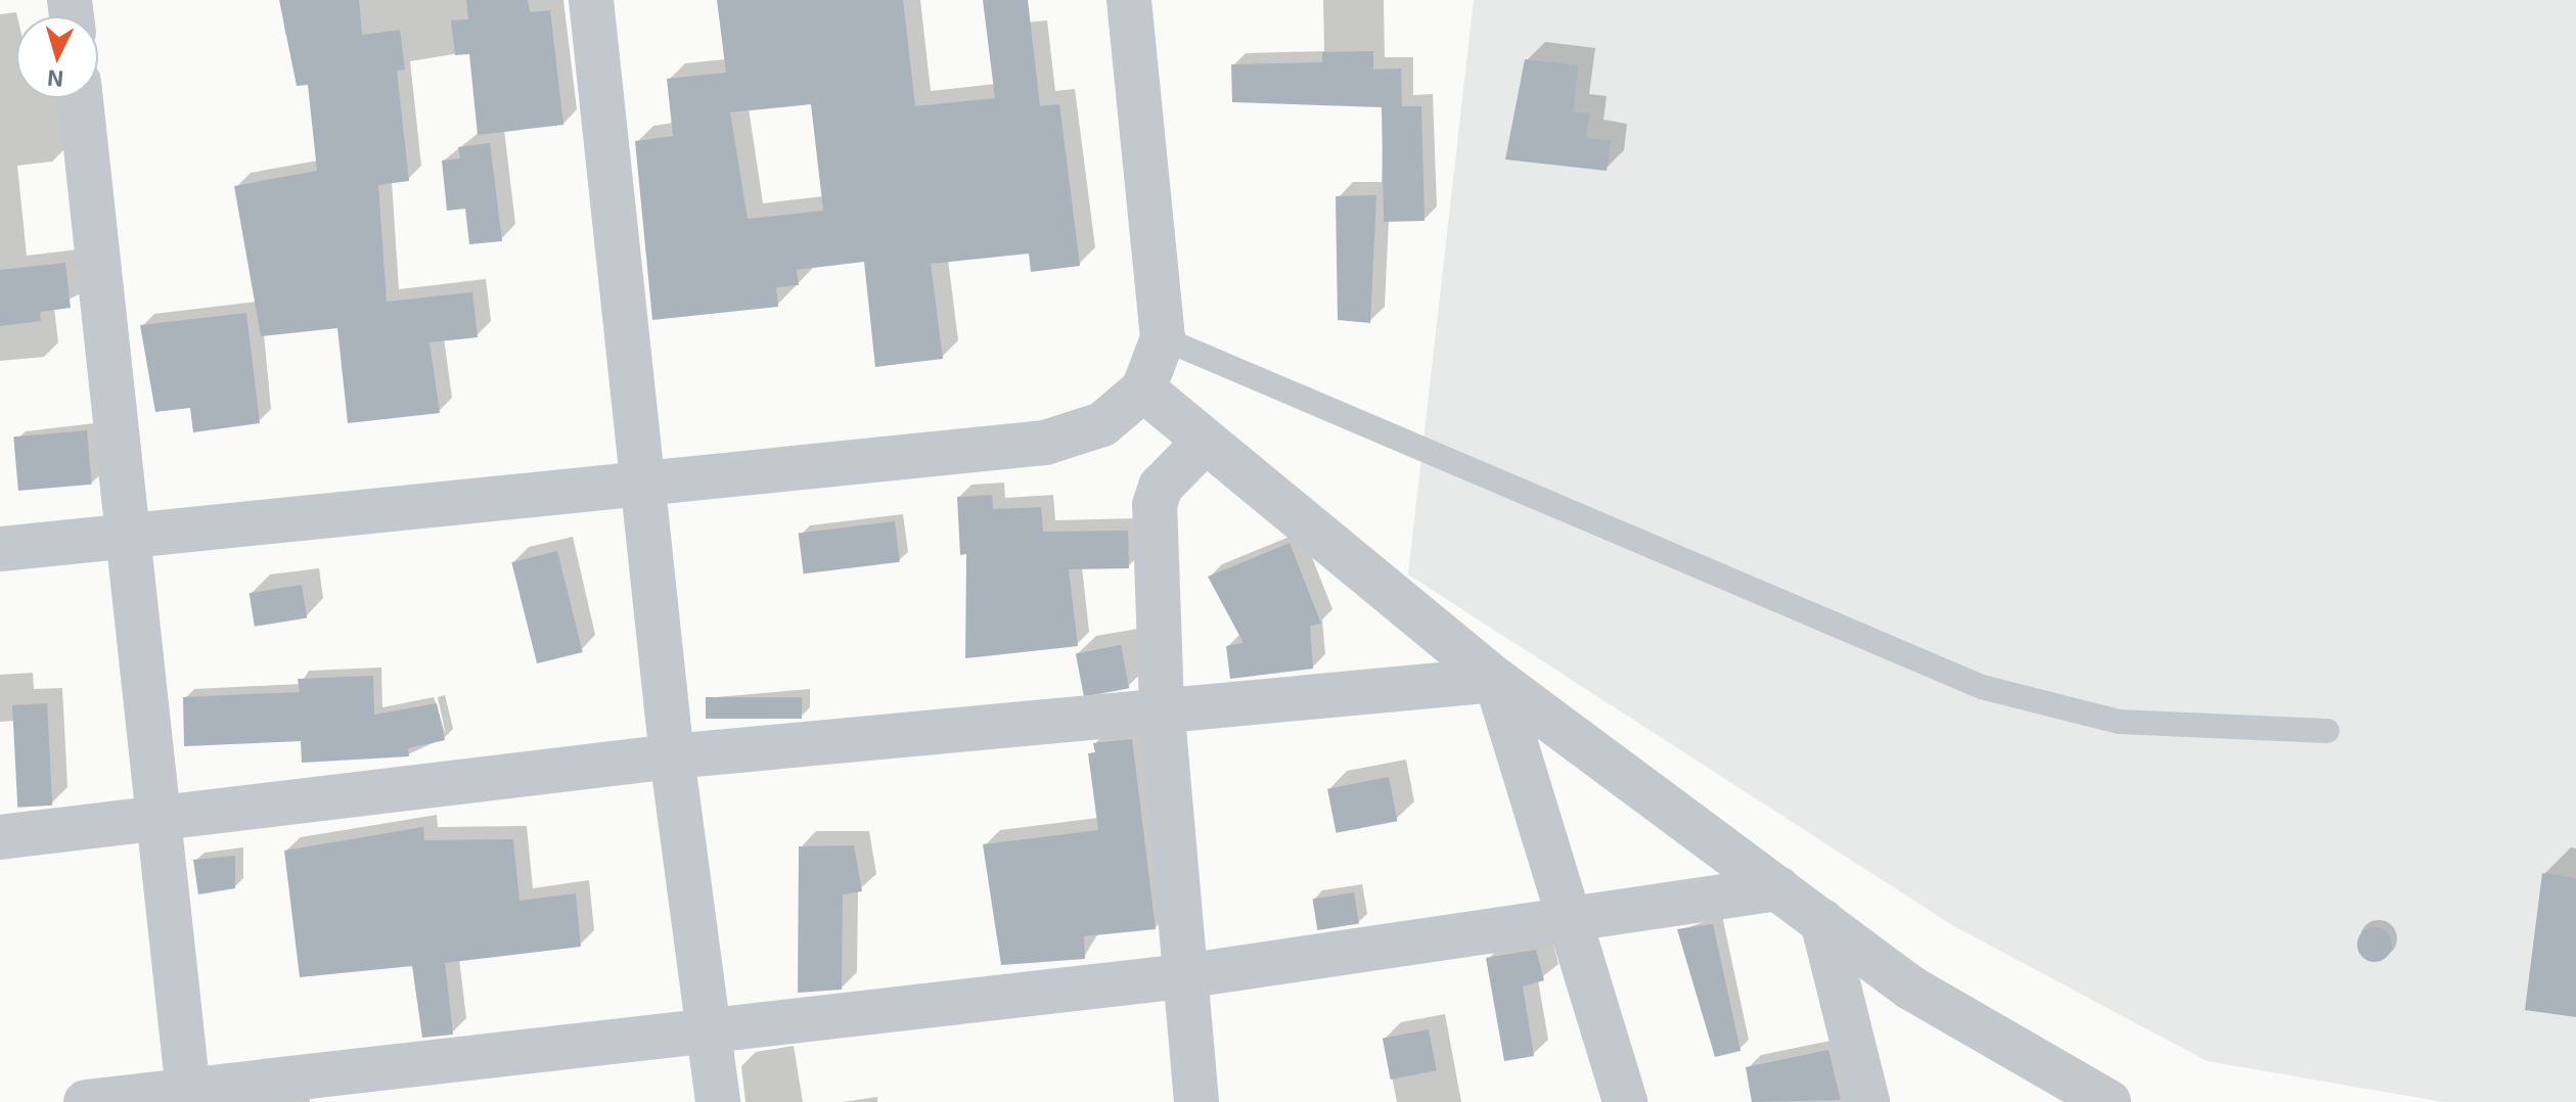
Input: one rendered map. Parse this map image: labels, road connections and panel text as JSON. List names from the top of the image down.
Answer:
{
  "north": "bottom"
}
